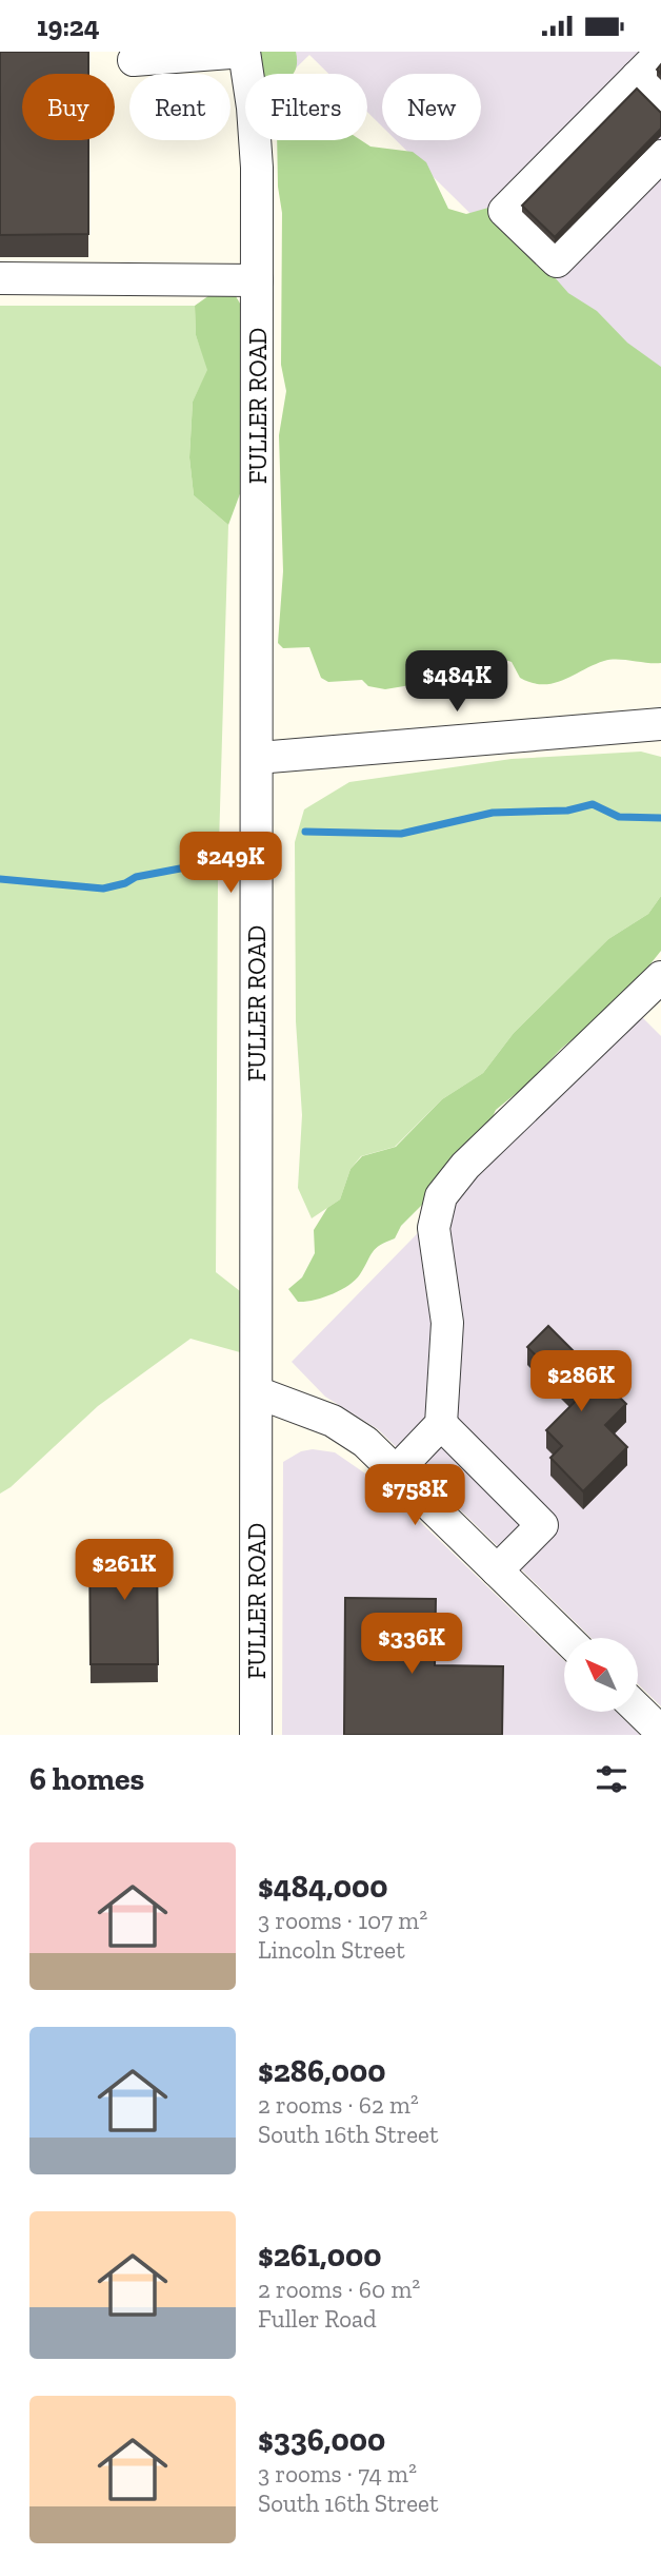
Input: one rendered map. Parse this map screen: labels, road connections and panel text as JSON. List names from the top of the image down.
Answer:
{
  "streets": {
    "street": ["FULLER ROAD"]
  },
  "north": "top left",
  "page": {
    "status": "19:24",
    "chip": [
      "Buy",
      "Rent",
      "Filters",
      "New"
    ],
    "price": [
      "$484K",
      "$249K",
      "$286K",
      "$758K",
      "$261K",
      "$336K"
    ],
    "heading": "6 homes",
    "list": [
      {
        "name": "$484,000",
        "note": "3 rooms · 107 m² · Lincoln Street"
      },
      {
        "name": "$286,000",
        "note": "2 rooms · 62 m² · South 16th Street"
      },
      {
        "name": "$261,000",
        "note": "2 rooms · 60 m² · Fuller Road"
      },
      {
        "name": "$336,000",
        "note": "3 rooms · 74 m² · South 16th Street"
      }
    ]
  }
}
